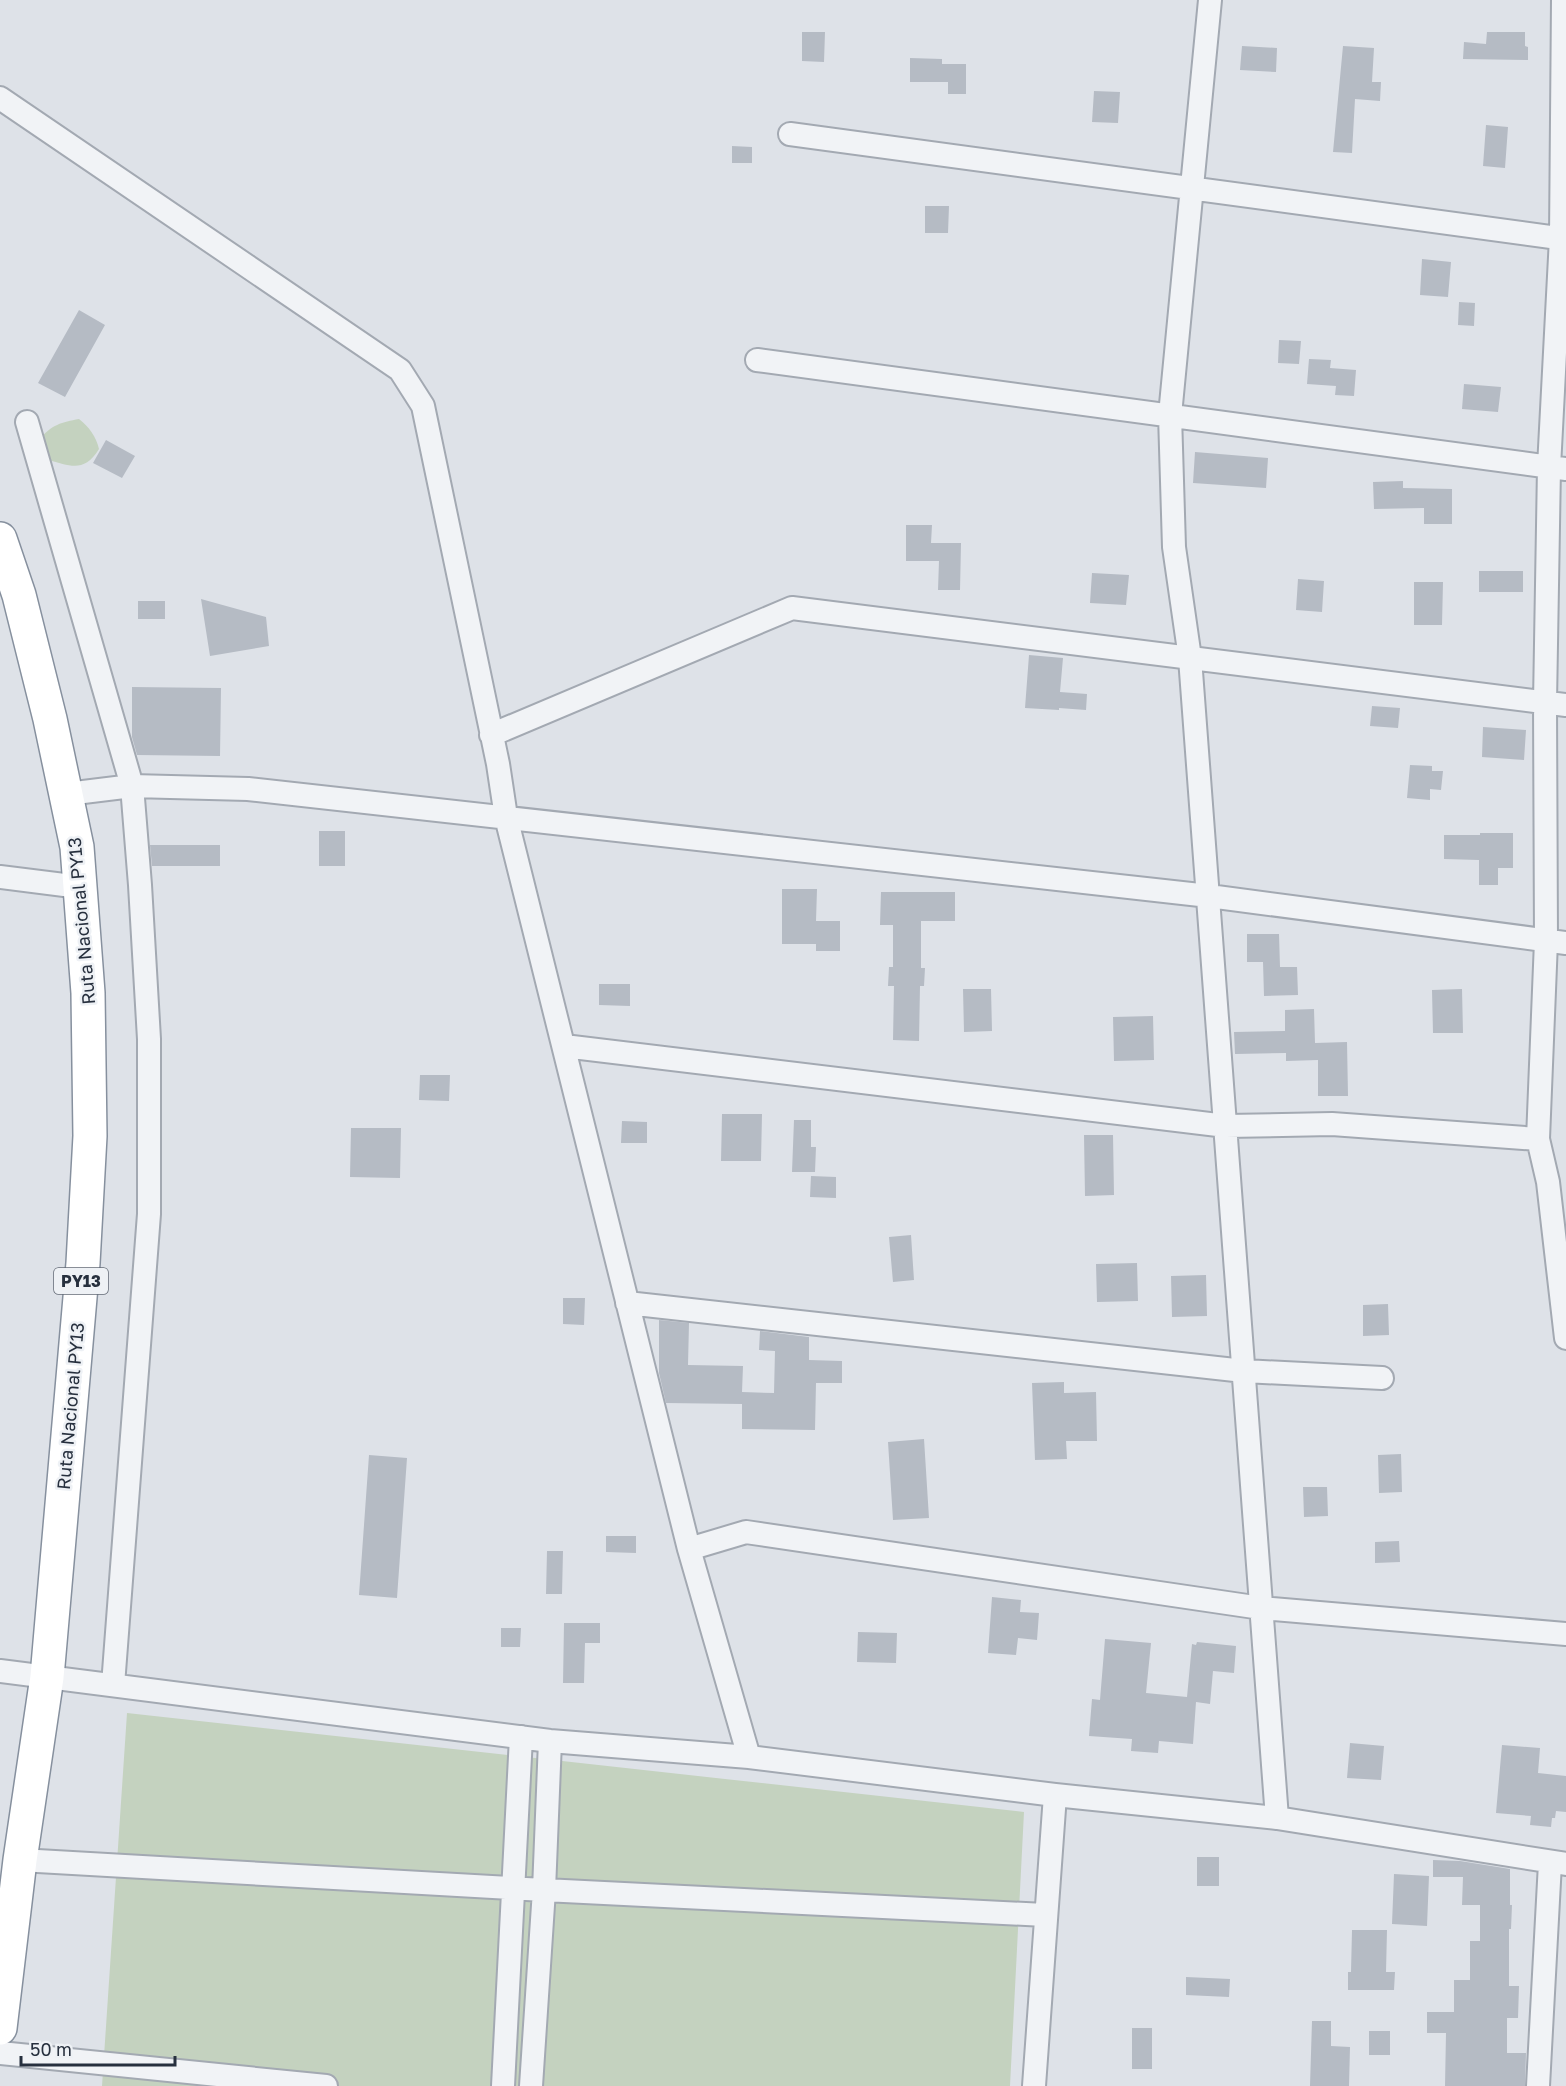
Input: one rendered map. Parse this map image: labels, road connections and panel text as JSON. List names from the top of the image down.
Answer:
{
  "streets": {
    "highway": ["Ruta Nacional PY13", "PY13"]
  },
  "scale_bar": "50 m"
}
